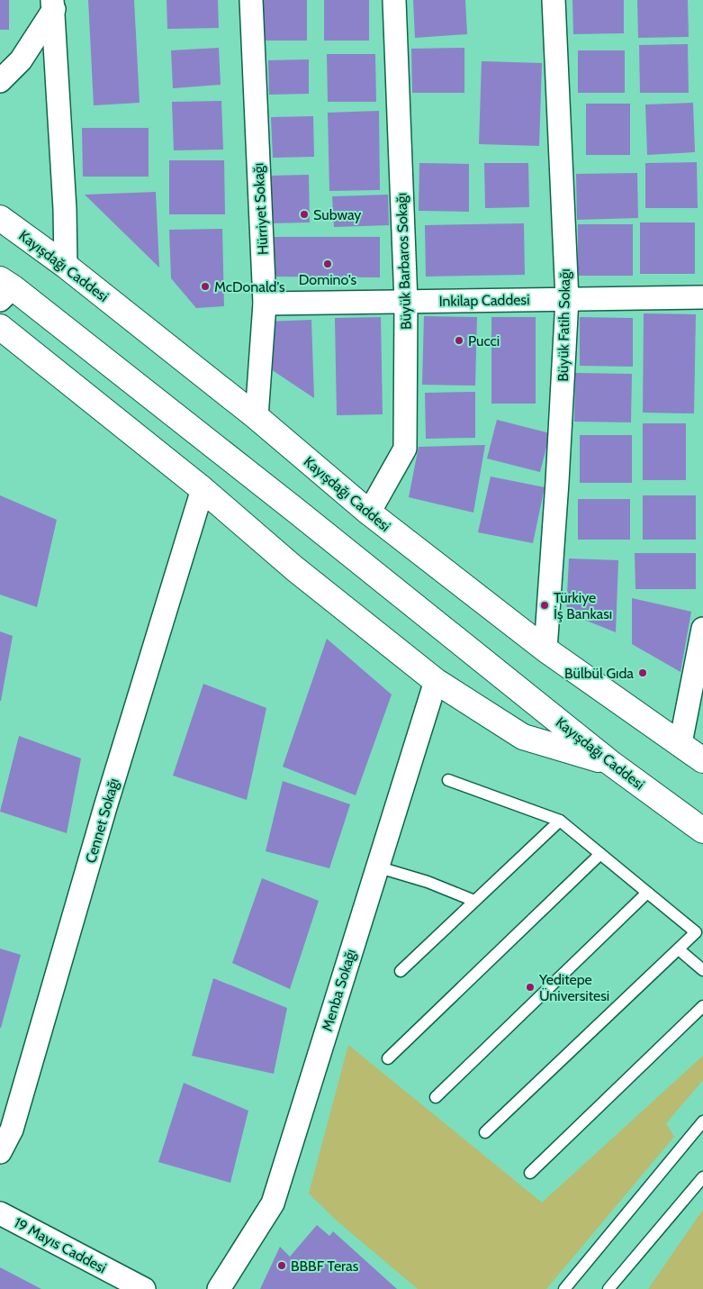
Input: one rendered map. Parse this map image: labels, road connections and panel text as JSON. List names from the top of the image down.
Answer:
{
  "streets": {
    "main road": ["Kayışdağı Caddesi"],
    "street": [
      "Hürriyet Sokağı",
      "Büyük Barbaros Sokağı",
      "Inkilap Caddesi",
      "Büyük Fatih Sokağı",
      "Cennet Sokağı",
      "Menba Sokağı",
      "19 Mayıs Caddesi"
    ]
  },
  "crossings": [
    ["Hürriyet Sokağı", "Kayışdağı Caddesi"],
    ["Hürriyet Sokağı", "Inkilap Caddesi"],
    ["Büyük Barbaros Sokağı", "Kayışdağı Caddesi"],
    ["Büyük Barbaros Sokağı", "Inkilap Caddesi"],
    ["Kayışdağı Caddesi", "Büyük Fatih Sokağı"],
    ["Inkilap Caddesi", "Büyük Fatih Sokağı"]
  ],
  "places": [
    "Subway",
    "Domino's",
    "McDonald's",
    "Pucci",
    "Türkiye İş Bankası",
    "Bülbül Gıda",
    "Yeditepe Üniversitesi",
    "BBBF Teras"
  ]
}
